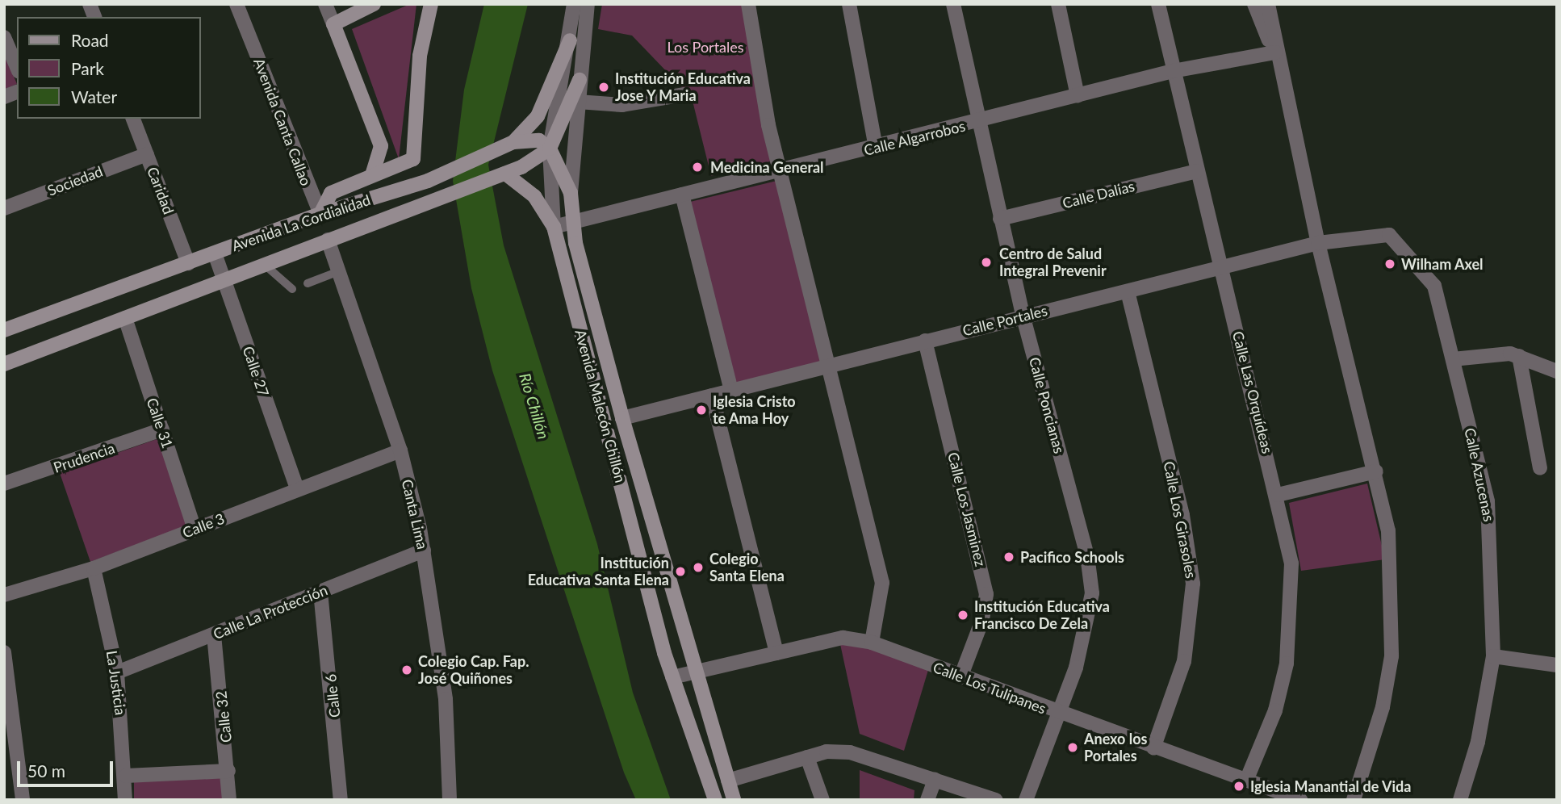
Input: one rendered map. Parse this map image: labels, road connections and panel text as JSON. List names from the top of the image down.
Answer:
{
  "streets": {
    "main road": ["Avenida Canta Callao", "Avenida La Cordialidad", "Avenida Malecón Chillón"],
    "street": [
      "Calle Algarrobos",
      "Sociedad",
      "Caridad",
      "Calle Dalias",
      "Calle Portales",
      "Calle 27",
      "Calle Las Orquídeas",
      "Calle Poncianas",
      "Calle 31",
      "Prudencia",
      "Calle Azucenas",
      "Calle Los Jasminez",
      "Canta Lima",
      "Calle Los Girasoles",
      "Calle 3",
      "Calle La Protección",
      "La Justicia",
      "Calle Los Tulipanes",
      "Calle 6",
      "Calle 32"
    ]
  },
  "crossings": [
    ["Avenida Canta Callao", "Avenida La Cordialidad"],
    ["Avenida Canta Callao", "Canta Lima"],
    ["Calle Algarrobos", "Calle Las Orquídeas"],
    ["Calle Algarrobos", "Calle Poncianas"],
    ["Calle Algarrobos", "Avenida Malecón Chillón"],
    ["Sociedad", "Caridad"],
    ["Caridad", "Avenida La Cordialidad"],
    ["Calle Dalias", "Calle Las Orquídeas"],
    ["Calle Dalias", "Calle Poncianas"],
    ["Avenida La Cordialidad", "Calle 27"],
    ["Avenida La Cordialidad", "Avenida Malecón Chillón"],
    ["Avenida La Cordialidad", "Calle 31"],
    ["Avenida La Cordialidad", "Canta Lima"],
    ["Calle Portales", "Calle Las Orquídeas"],
    ["Calle Portales", "Calle Poncianas"],
    ["Calle Portales", "Avenida Malecón Chillón"],
    ["Calle Portales", "Calle Azucenas"],
    ["Calle Portales", "Calle Los Jasminez"],
    ["Calle Portales", "Calle Los Girasoles"],
    ["Calle 27", "Calle 3"],
    ["Calle Las Orquídeas", "Calle Los Tulipanes"],
    ["Calle Poncianas", "Calle Los Tulipanes"],
    ["Avenida Malecón Chillón", "Calle Los Tulipanes"],
    ["Calle 31", "Prudencia"],
    ["Calle 31", "Calle 3"],
    ["Calle Los Jasminez", "Calle Los Tulipanes"],
    ["Canta Lima", "Calle 3"],
    ["Canta Lima", "Calle La Protección"],
    ["Calle Los Girasoles", "Calle Los Tulipanes"],
    ["Calle 3", "La Justicia"],
    ["Calle La Protección", "La Justicia"],
    ["Calle La Protección", "Calle 6"],
    ["Calle La Protección", "Calle 32"]
  ],
  "water": ["Río Chillón"],
  "parks": ["Los Portales"],
  "places": [
    "Institución Educativa Jose Y Maria",
    "Medicina General",
    "Centro de Salud Integral Prevenir",
    "Wilham Axel",
    "Iglesia Cristo te Ama Hoy",
    "Pacifico Schools",
    "Colegio Santa Elena",
    "Institución Educativa Santa Elena",
    "Institución Educativa Francisco De Zela",
    "Colegio Cap. Fap. José Quiñones",
    "Anexo los Portales",
    "Iglesia Manantial de Vida"
  ],
  "legend": ["Road", "Park", "Water"],
  "scale_bar": "50 m"
}
